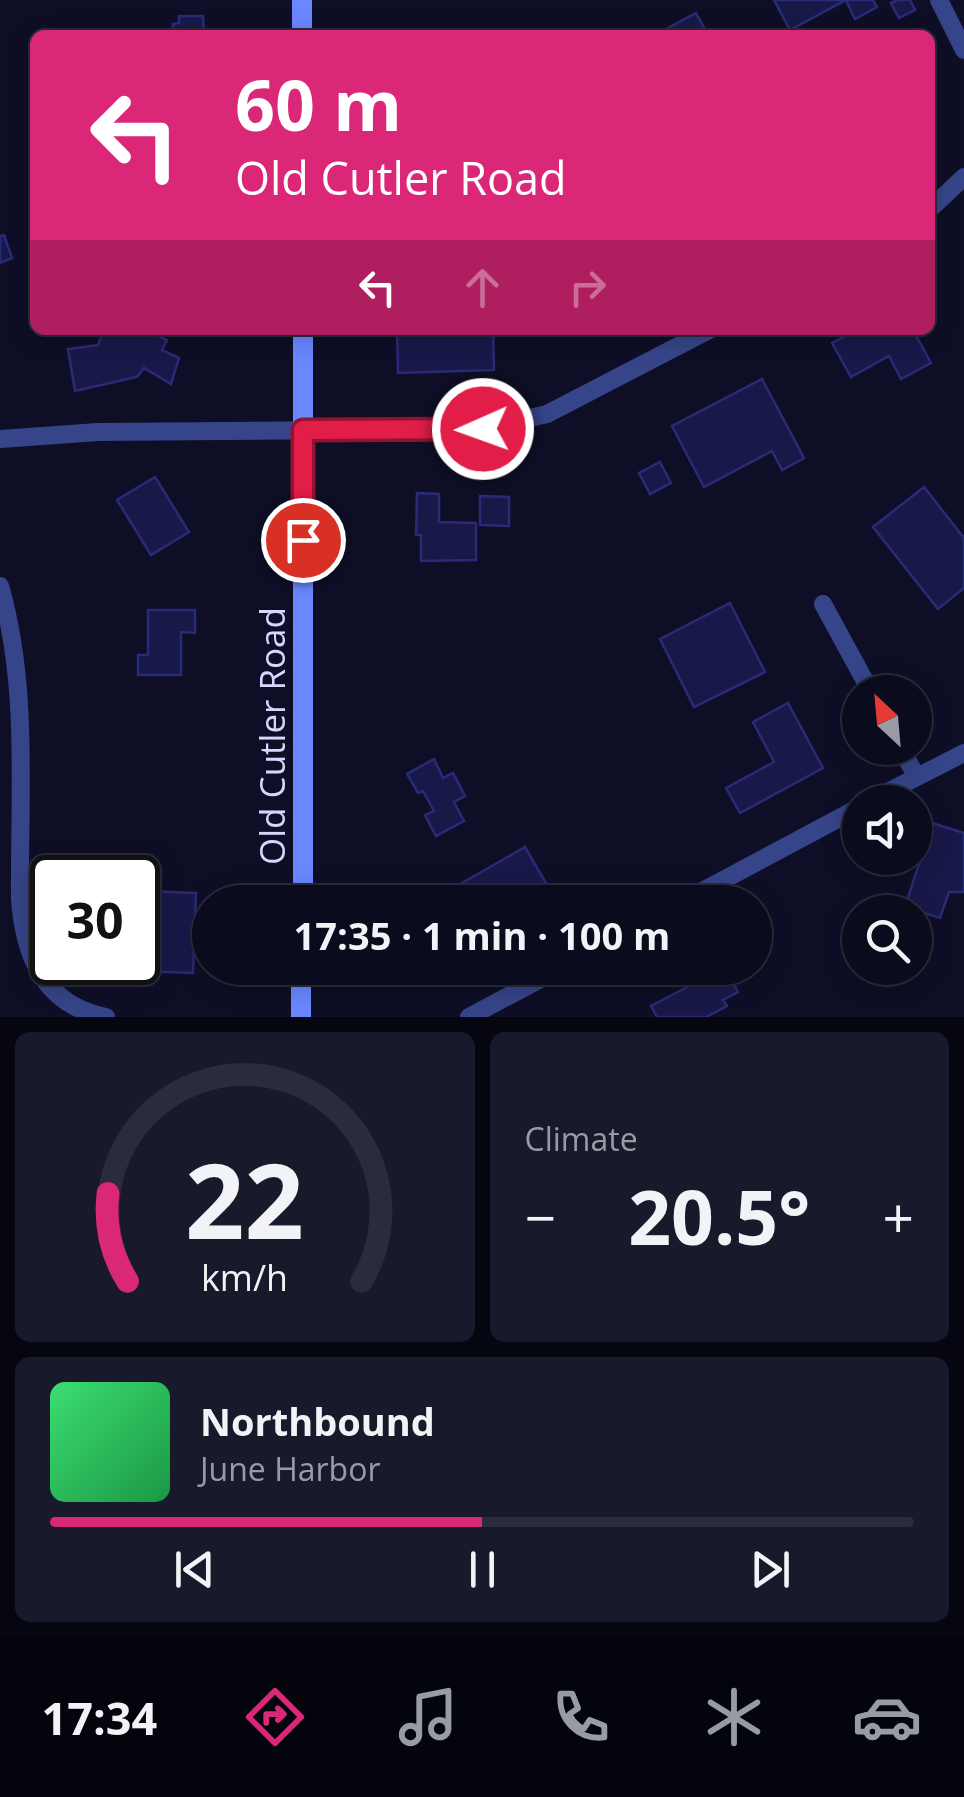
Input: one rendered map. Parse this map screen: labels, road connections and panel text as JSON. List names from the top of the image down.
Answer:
{
  "streets": {
    "main road": ["Old Cutler Road"]
  },
  "north": "top left",
  "page": {
    "turn": ["60 m", "Old Cutler Road"],
    "limit": "30",
    "trip": "17:35 · 1 min · 100 m",
    "tile": "Climate",
    "heat": ["−", "20.5°", "+"],
    "song": ["Northbound", "June Harbor"],
    "tabs": "17:34",
    "gauge": ["22", "km/h"]
  }
}
